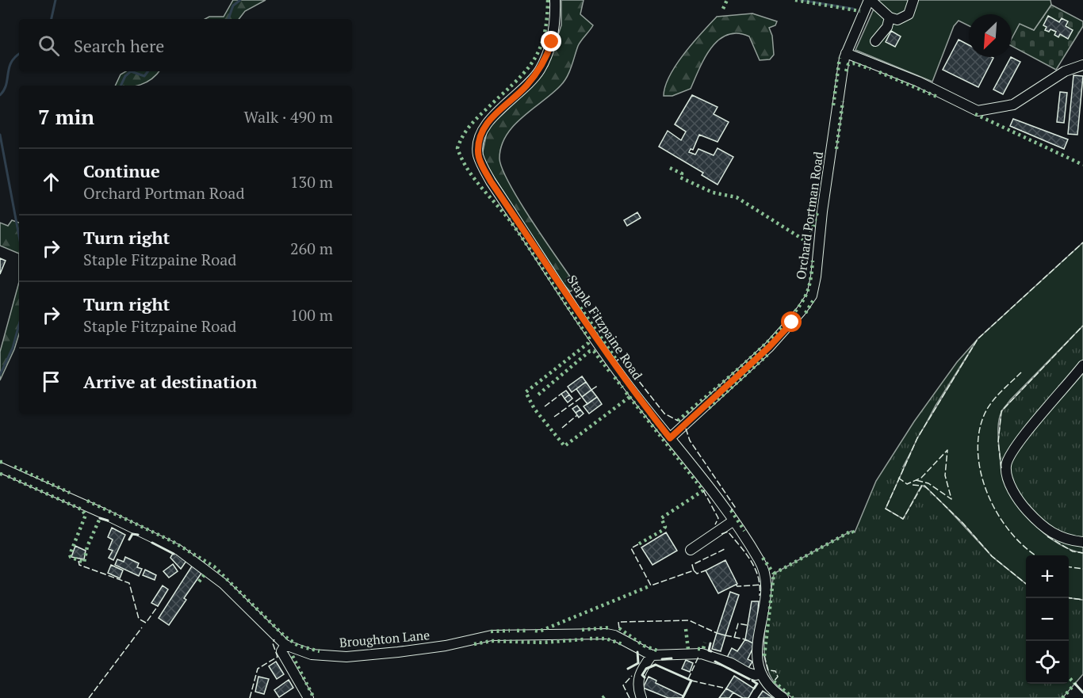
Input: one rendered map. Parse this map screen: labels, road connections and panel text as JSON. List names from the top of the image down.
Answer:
{
  "streets": {
    "street": ["Orchard Portman Road", "Staple Fitzpaine Road", "Broughton Lane"]
  },
  "crossings": [
    ["Orchard Portman Road", "Staple Fitzpaine Road"],
    ["Staple Fitzpaine Road", "Broughton Lane"]
  ],
  "north": "bottom left",
  "page": {
    "search": "Search here",
    "heading": ["7 min", "Walk · 490 m"],
    "list": [
      ["Continue", "Orchard Portman Road", "130 m"],
      ["Turn right", "Staple Fitzpaine Road", "260 m"],
      ["Turn right", "Staple Fitzpaine Road", "100 m"],
      "Arrive at destination"
    ],
    "map_buttons": ["+", "−"]
  }
}
